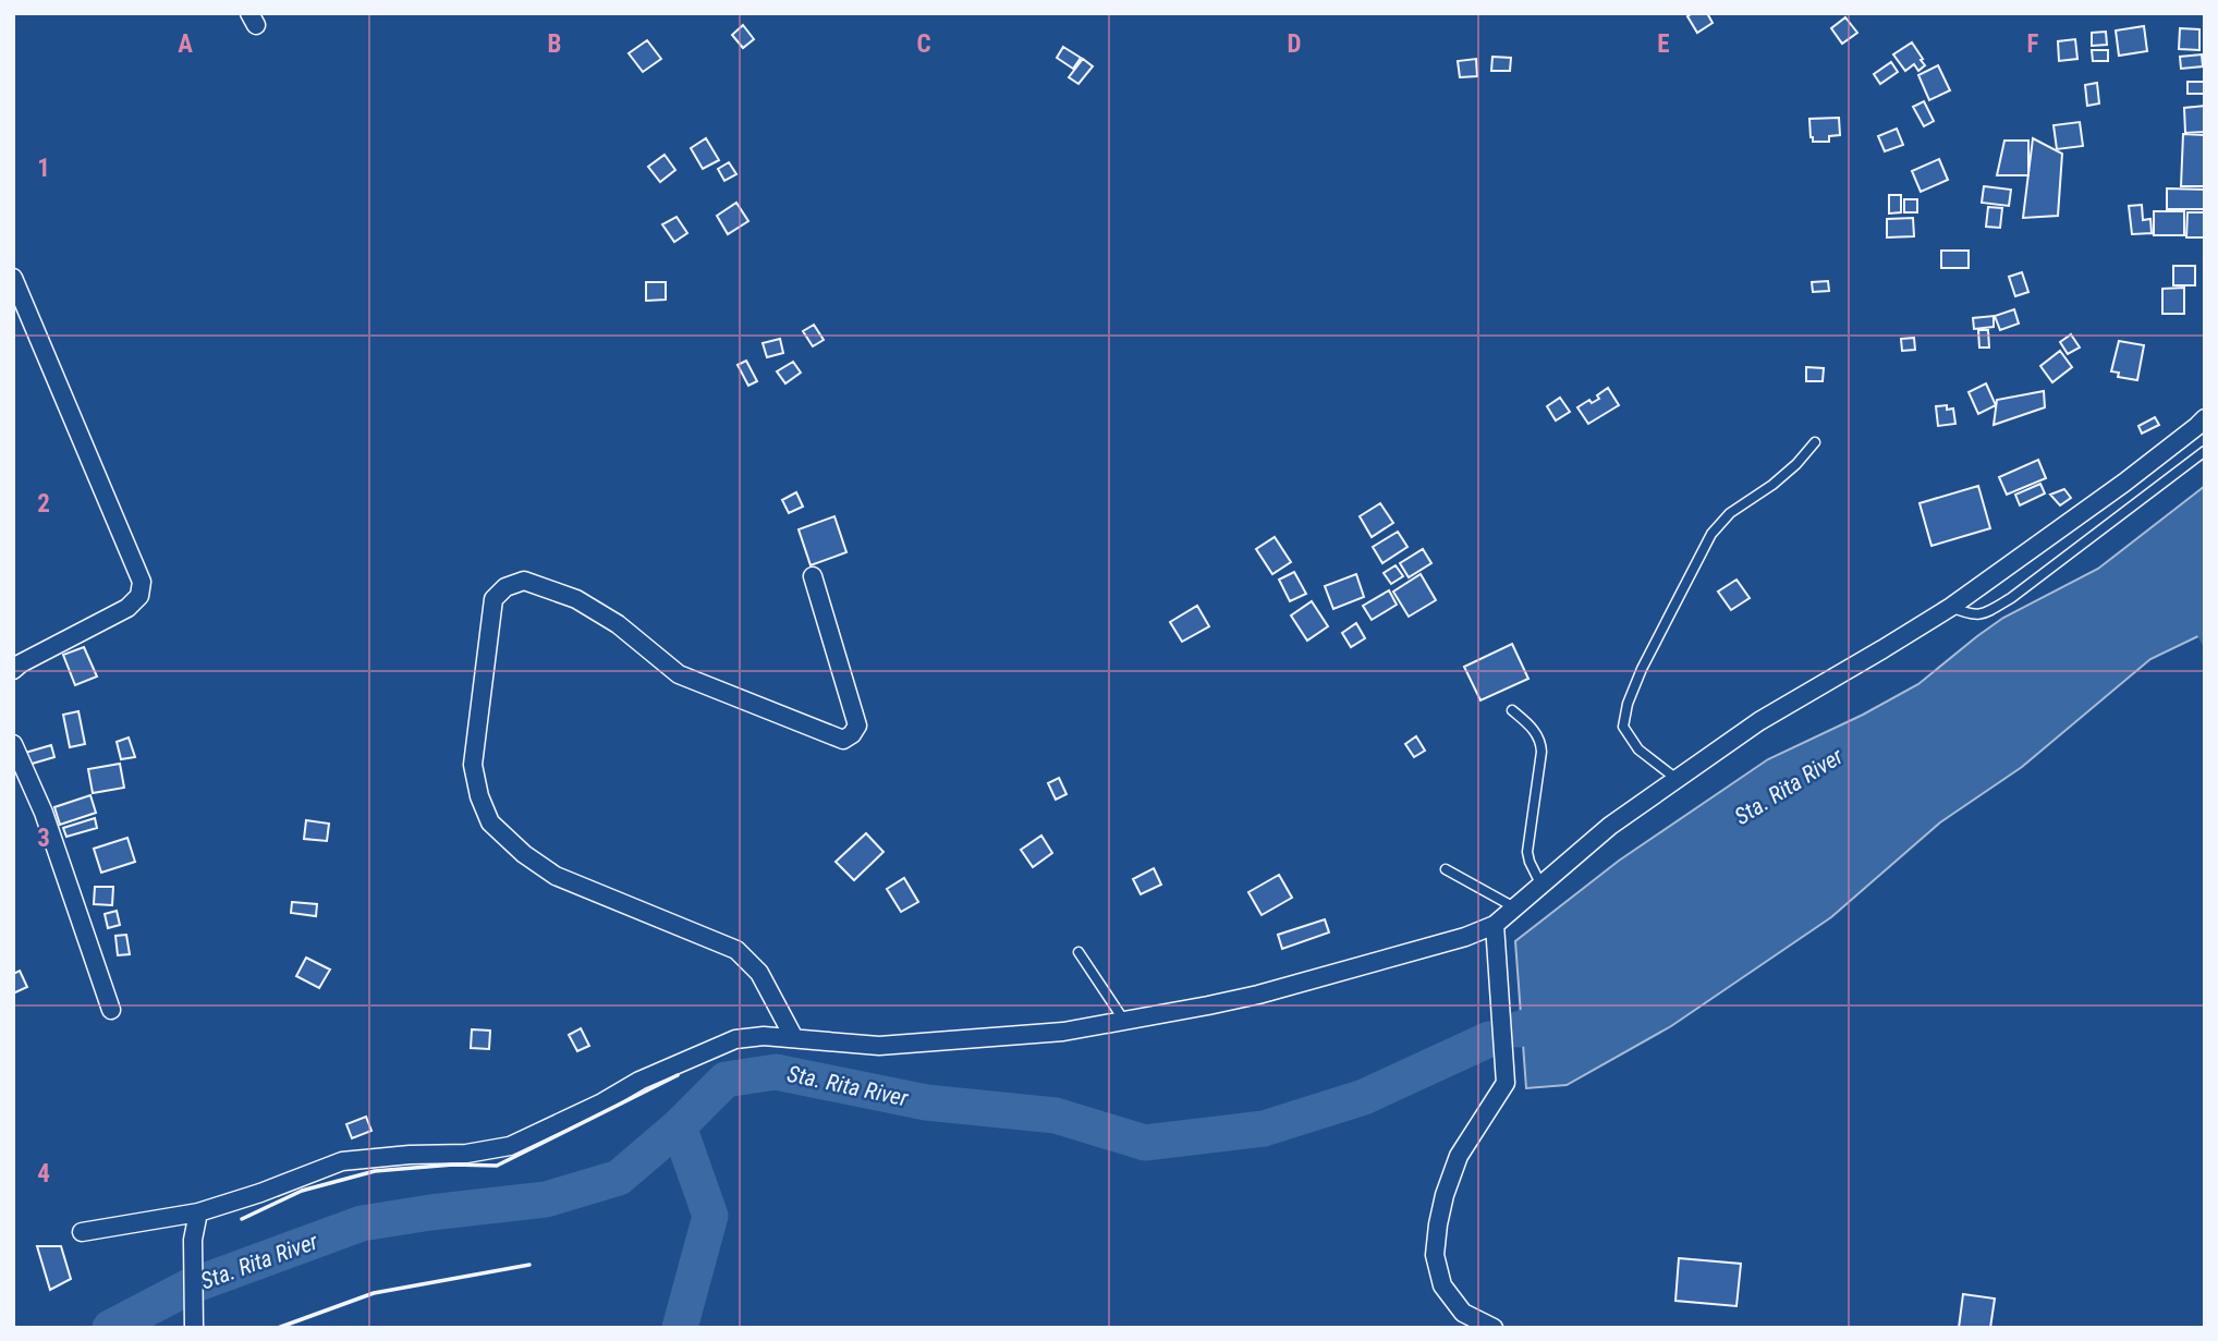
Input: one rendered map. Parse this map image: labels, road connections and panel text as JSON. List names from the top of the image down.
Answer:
{
  "water": ["Sta. Rita River"],
  "grid": {
    "columns": [
      "A",
      "B",
      "C",
      "D",
      "E",
      "F"
    ],
    "rows": [
      "1",
      "2",
      "3",
      "4"
    ]
  }
}
